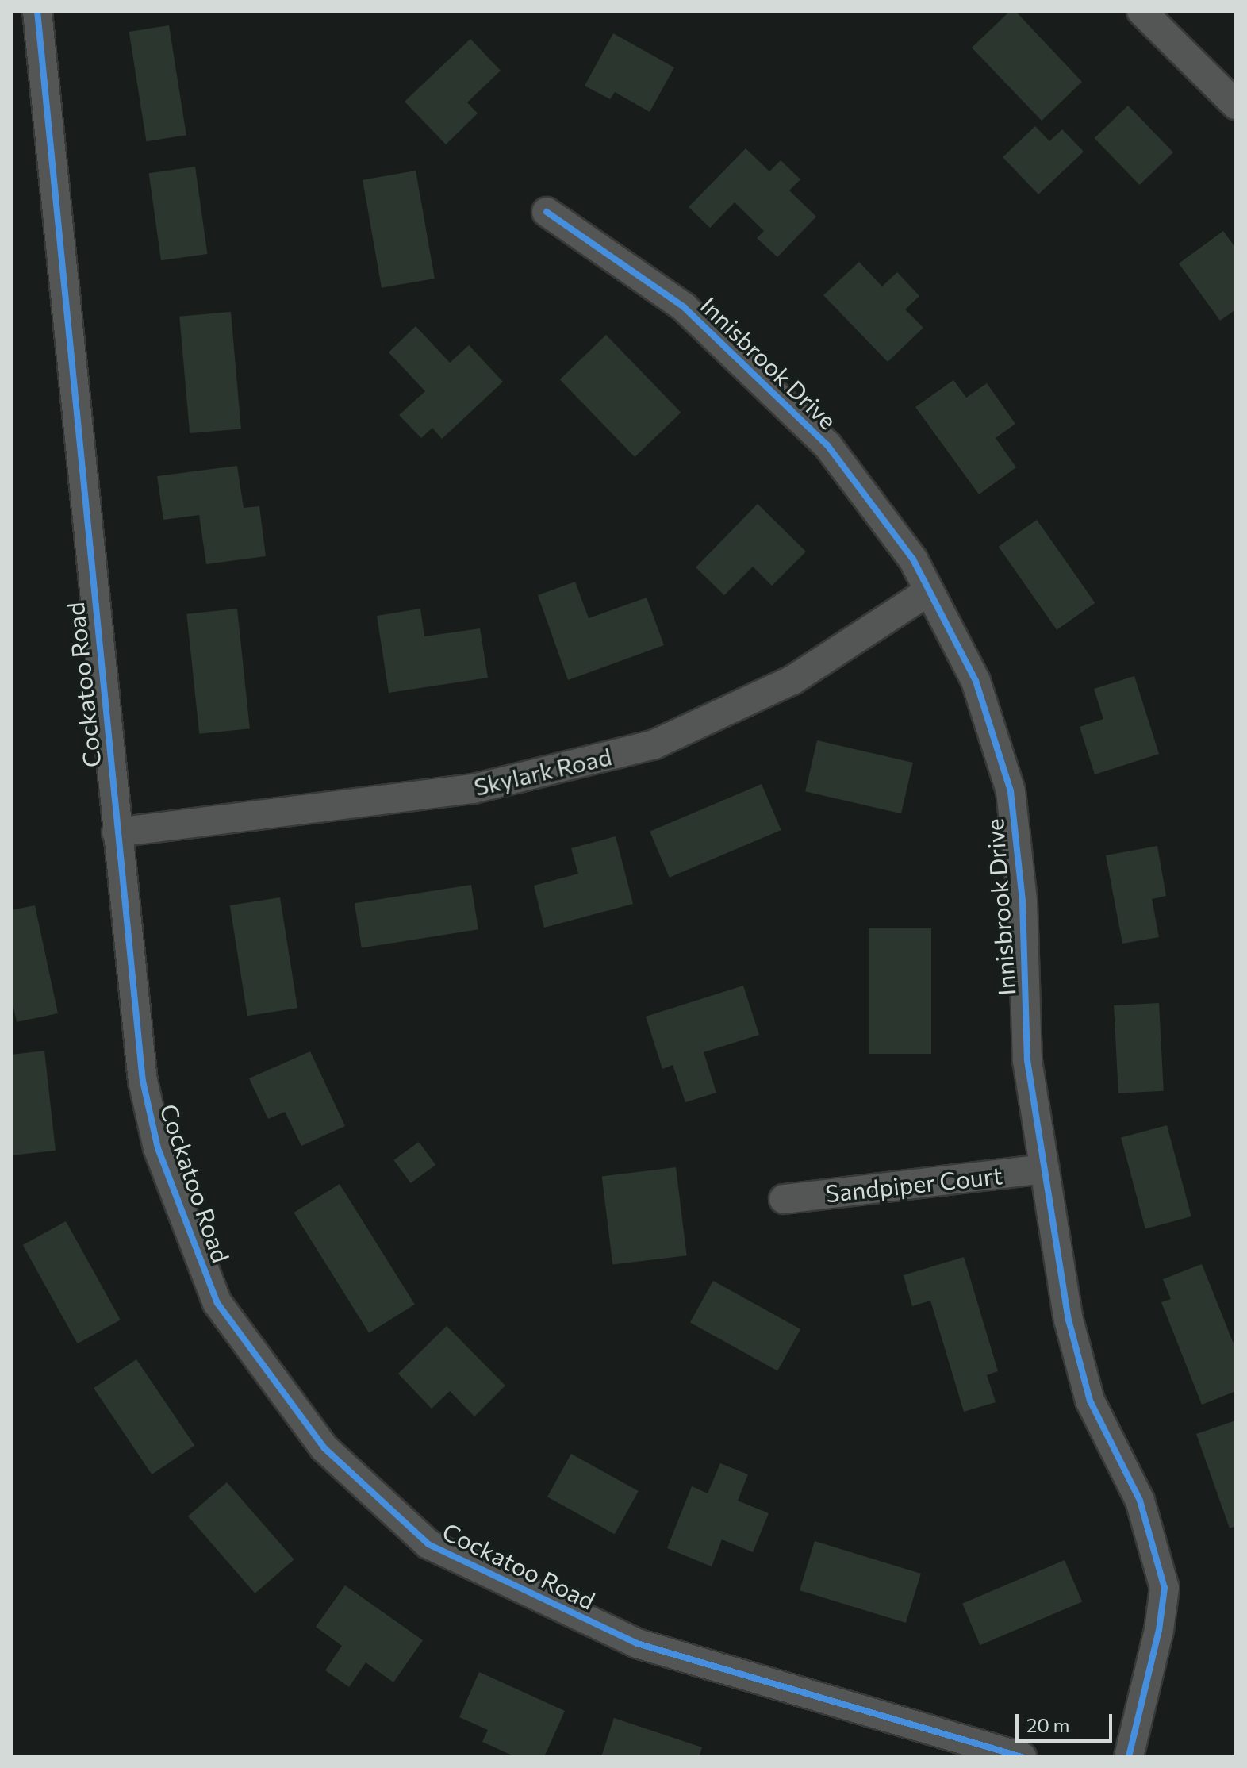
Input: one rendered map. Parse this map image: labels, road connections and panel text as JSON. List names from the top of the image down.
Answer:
{
  "streets": {
    "street": [
      "Innisbrook Drive",
      "Cockatoo Road",
      "Skylark Road",
      "Sandpiper Court"
    ]
  },
  "crossings": [
    ["Innisbrook Drive", "Skylark Road"],
    ["Innisbrook Drive", "Sandpiper Court"],
    ["Cockatoo Road", "Skylark Road"]
  ],
  "scale_bar": "20 m"
}
